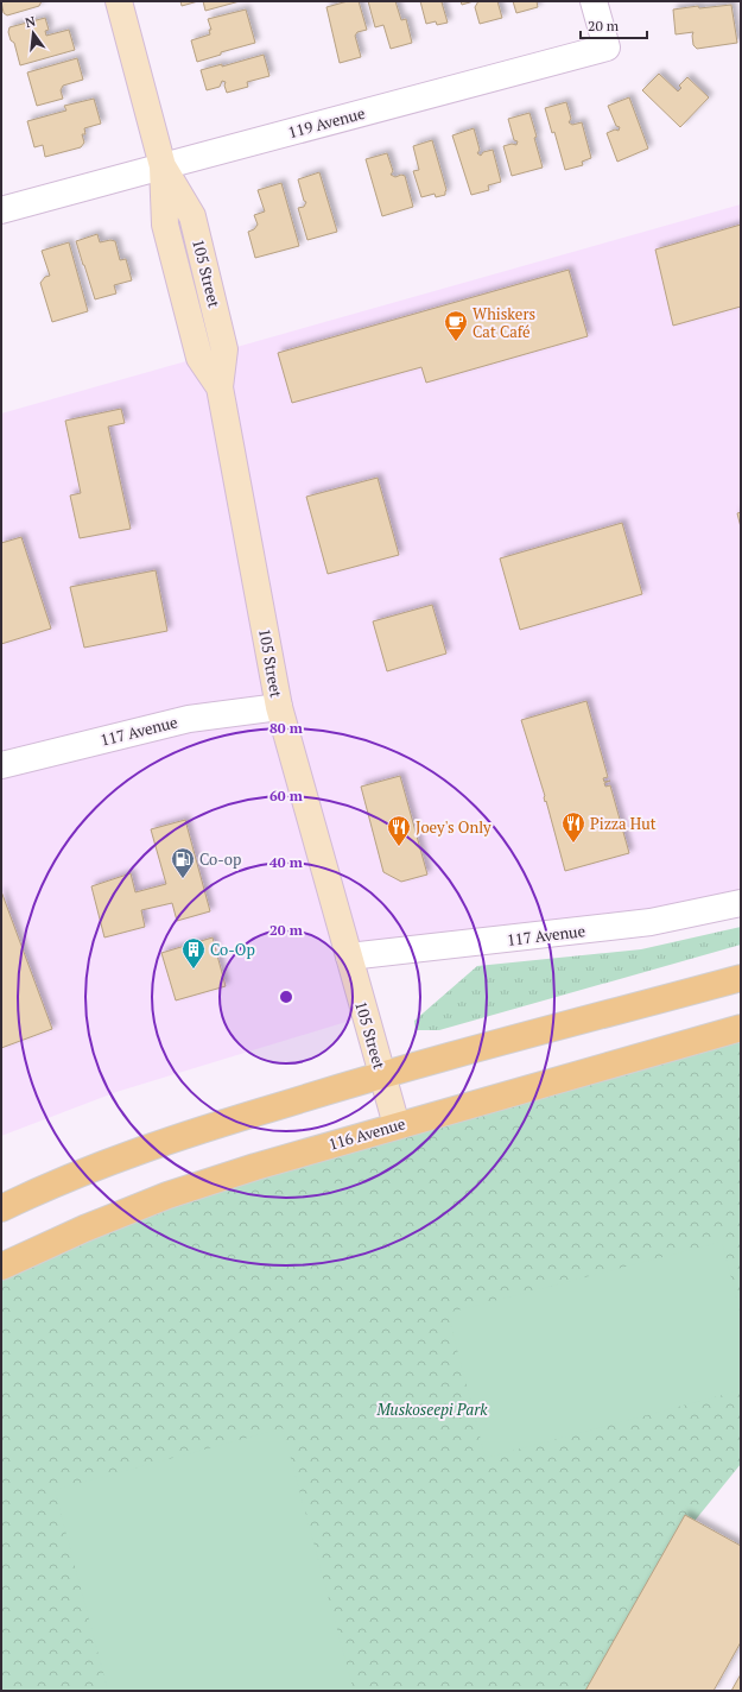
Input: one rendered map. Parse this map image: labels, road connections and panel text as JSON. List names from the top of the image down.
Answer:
{
  "streets": {
    "main road": ["116 Avenue"],
    "street": ["119 Avenue", "105 Street", "117 Avenue"]
  },
  "crossings": [
    ["119 Avenue", "105 Street"],
    ["105 Street", "117 Avenue"],
    ["105 Street", "116 Avenue"]
  ],
  "parks": ["Muskoseepi Park"],
  "places": {
    "cafe": ["Whiskers Cat Café"],
    "restaurant": ["Pizza Hut", "Joey's Only"],
    "fuel station": ["Co-op"],
    "building": ["Co-Op"]
  },
  "scale_bar": "20 m",
  "north": "top",
  "rings": [
    "80 m",
    "60 m",
    "40 m",
    "20 m"
  ]
}
